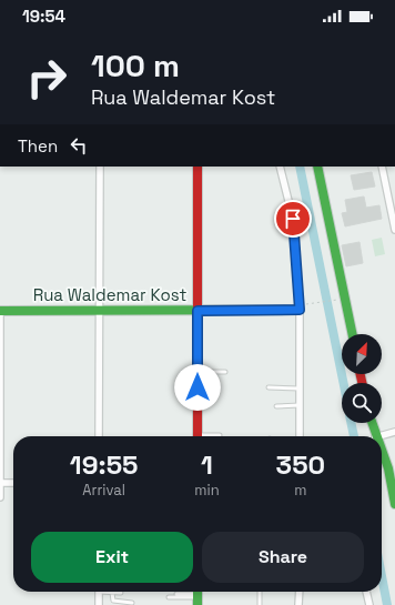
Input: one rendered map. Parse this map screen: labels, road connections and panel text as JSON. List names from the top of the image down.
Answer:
{
  "streets": {
    "street": ["Rua Waldemar Kost"]
  },
  "north": "top right",
  "page": {
    "status": "19:54",
    "turn": ["100 m", "Rua Waldemar Kost"],
    "then": "Then",
    "eta": [
      "19:55",
      "Arrival",
      "1",
      "min",
      "350",
      "m"
    ],
    "buttons": ["Exit", "Share"]
  }
}
